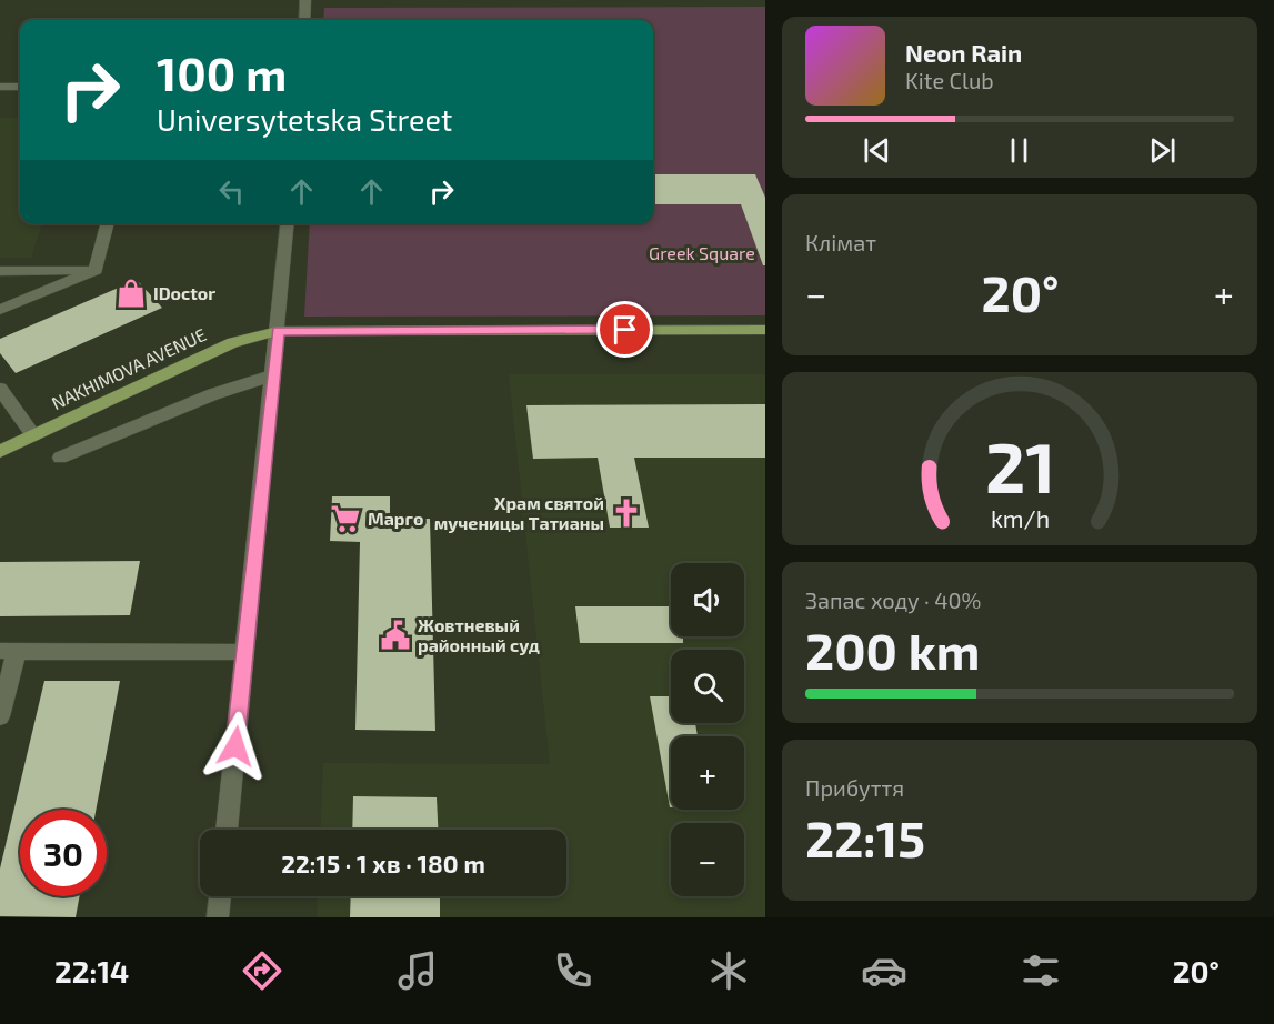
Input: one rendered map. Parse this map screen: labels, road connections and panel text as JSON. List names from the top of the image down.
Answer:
{
  "streets": {
    "main road": ["NAKHIMOVA AVENUE"]
  },
  "parks": ["Greek Square"],
  "places": {
    "shop": ["IDoctor"],
    "church": ["Храм святой мученицы Татианы"],
    "supermarket": ["Марго"],
    "public building": ["Жовтневый районный суд"]
  },
  "page": {
    "turn": ["100 m", "Universytetska Street"],
    "song": ["Neon Rain", "Kite Club"],
    "tile": [
      "Клімат",
      ["Запас ходу · 40%", "200 km"],
      ["Прибуття", "22:15"]
    ],
    "heat": ["−", "20°", "+"],
    "map_buttons": ["+", "−"],
    "limit": "30",
    "trip": "22:15 · 1 хв · 180 m",
    "tabs": ["22:14", "20°"],
    "gauge": ["21", "km/h"]
  }
}
